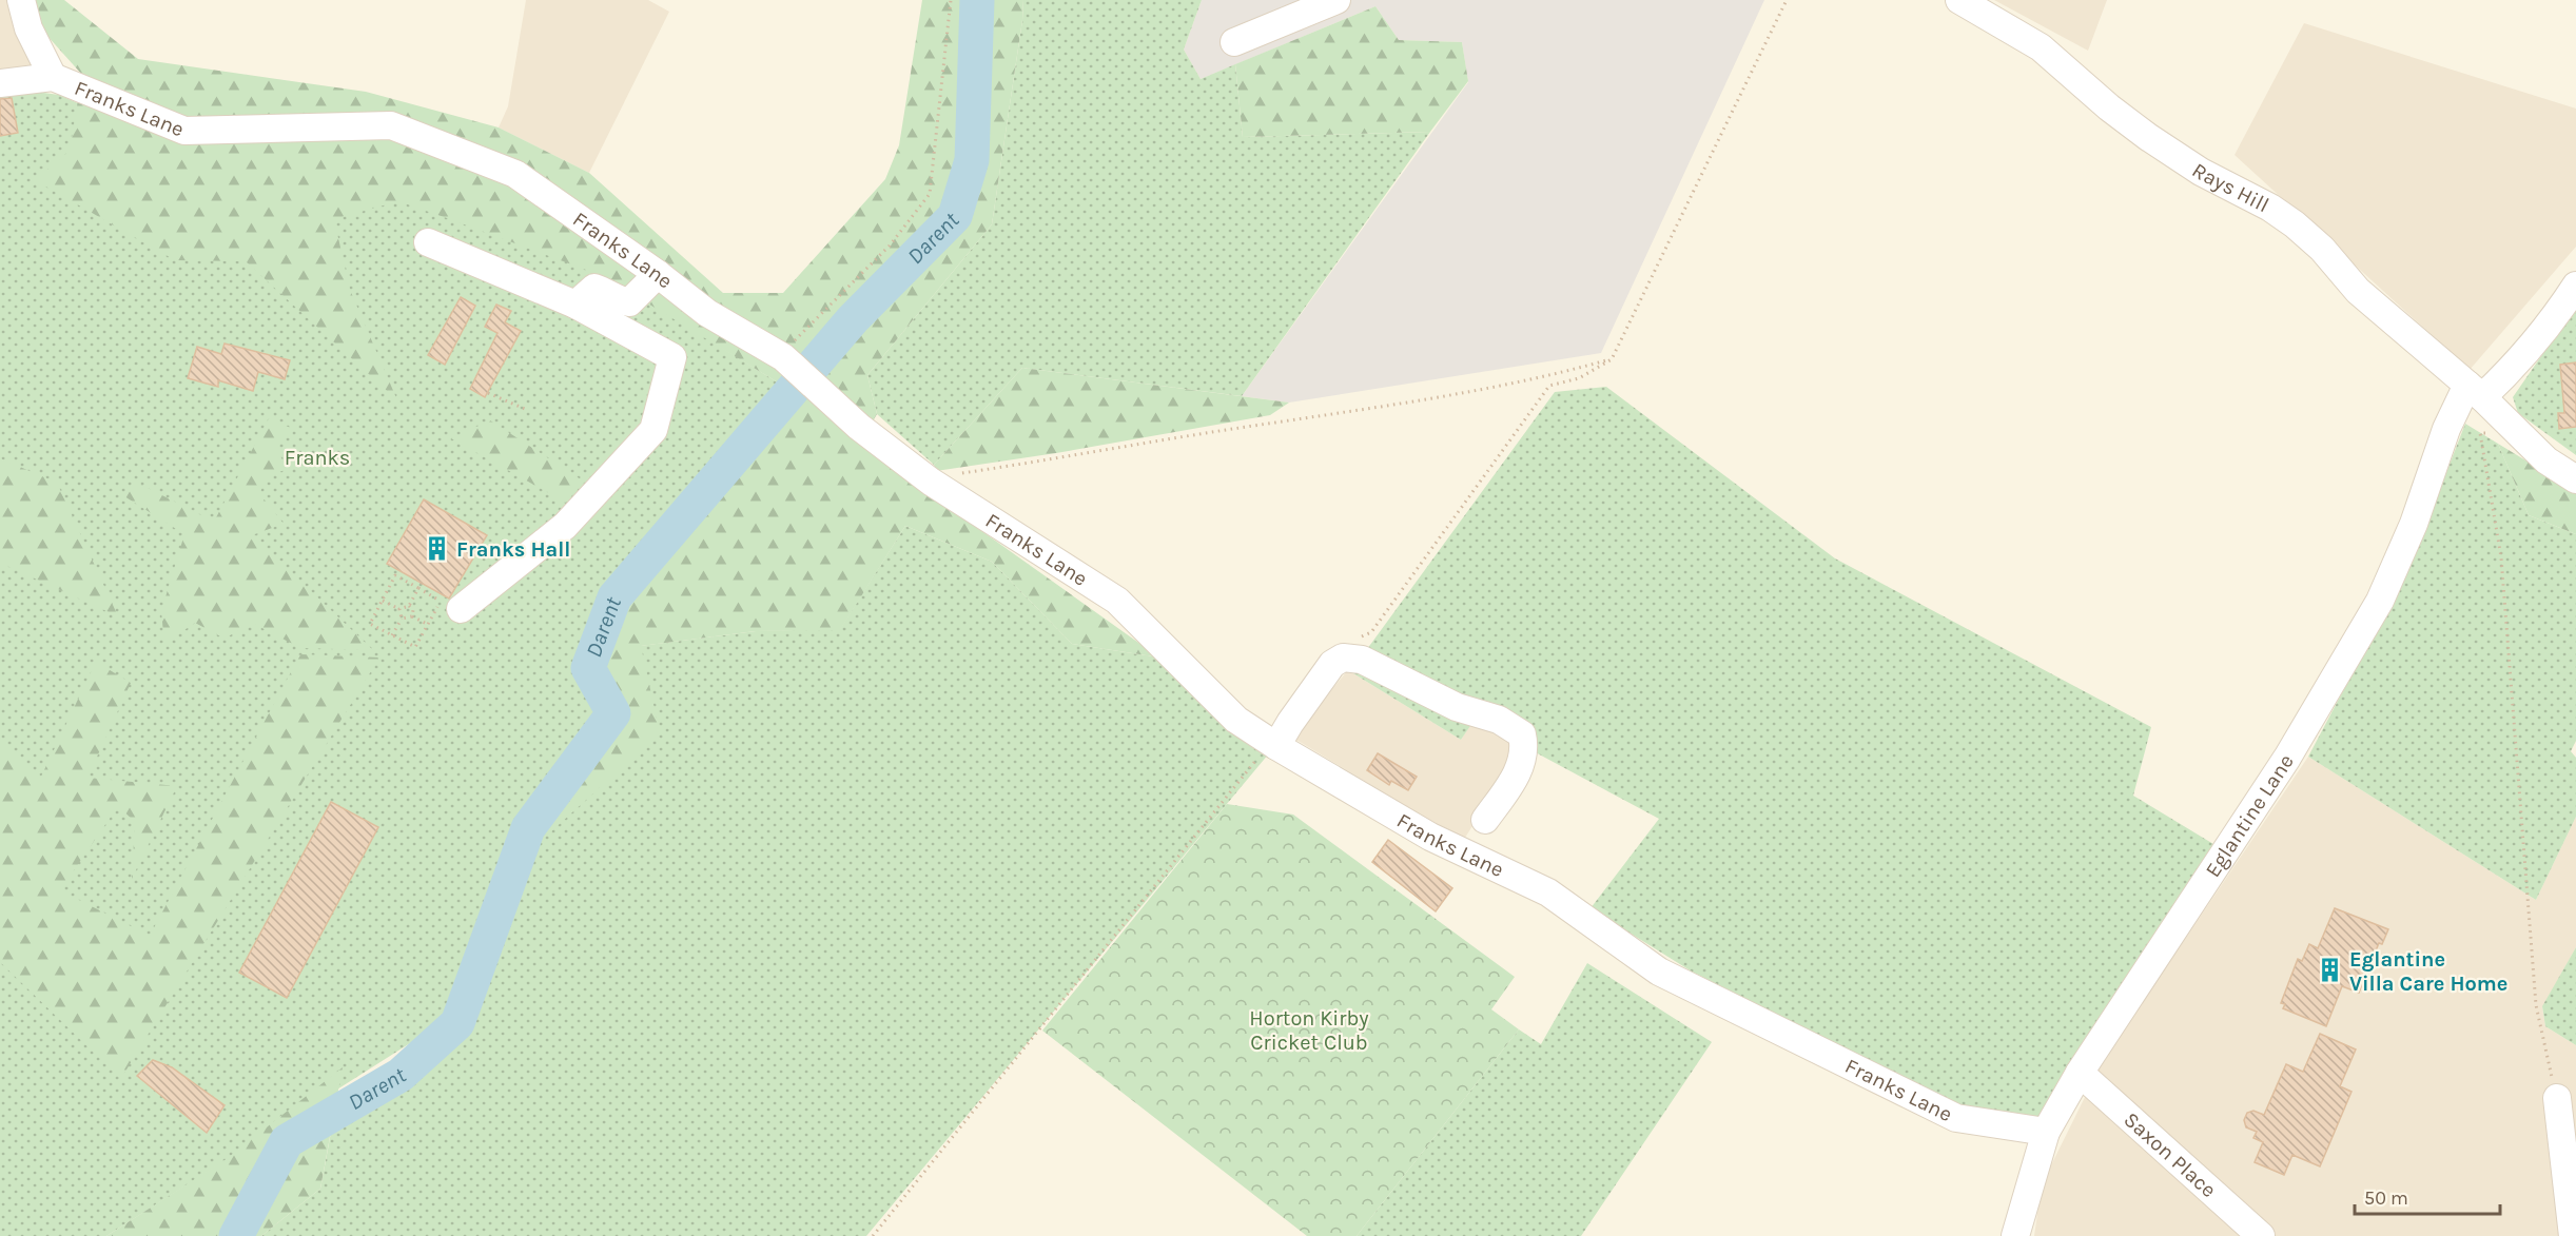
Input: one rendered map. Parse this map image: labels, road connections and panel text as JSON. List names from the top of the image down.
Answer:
{
  "streets": {
    "street": [
      "Franks Lane",
      "Rays Hill",
      "Eglantine Lane",
      "Saxon Place"
    ]
  },
  "crossings": [
    ["Franks Lane", "Eglantine Lane"],
    ["Rays Hill", "Eglantine Lane"],
    ["Eglantine Lane", "Saxon Place"]
  ],
  "water": ["Darent"],
  "parks": ["Franks", "Horton Kirby Cricket Club"],
  "places": {
    "building": ["Franks Hall", "Eglantine Villa Care Home"]
  },
  "scale_bar": "50 m"
}
